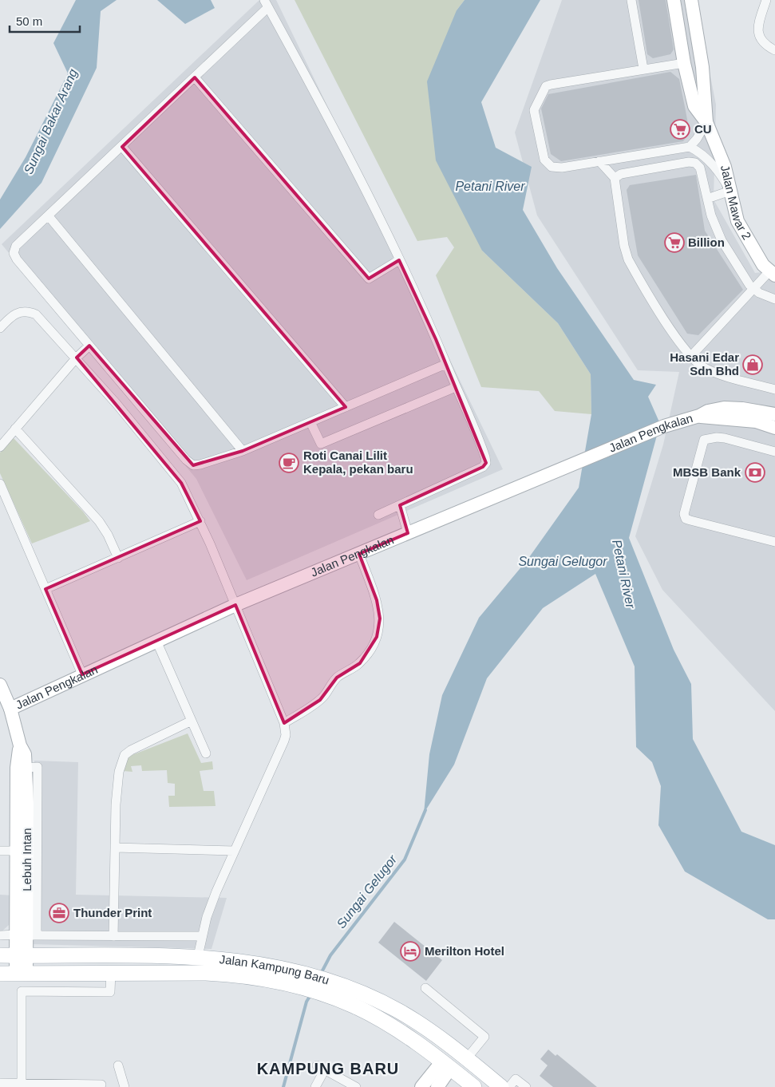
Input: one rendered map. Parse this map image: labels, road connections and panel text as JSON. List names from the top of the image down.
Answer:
{
  "streets": {
    "main road": [
      "Jalan Mawar 2",
      "Jalan Pengkalan",
      "Lebuh Intan",
      "Jalan Kampung Baru"
    ]
  },
  "crossings": [
    ["Jalan Pengkalan", "Lebuh Intan"],
    ["Lebuh Intan", "Jalan Kampung Baru"]
  ],
  "districts": ["KAMPUNG BARU"],
  "water": ["Sungai Bakar Arang", "Petani River", "Sungai Gelugor"],
  "places": {
    "supermarket": ["CU", "Billion"],
    "shop": ["Hasani Edar Sdn Bhd"],
    "cafe": ["Roti Canai Lilit Kepala, pekan baru"],
    "bank": ["MBSB Bank"],
    "office": ["Thunder Print"],
    "hotel": ["Merilton Hotel"]
  },
  "scale_bar": "50 m"
}
